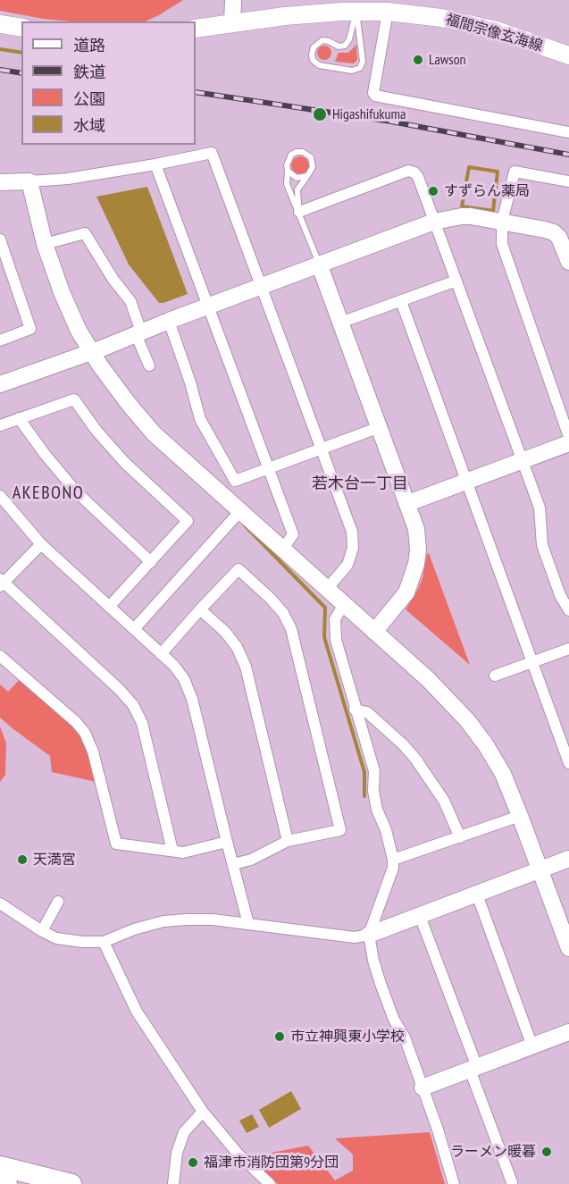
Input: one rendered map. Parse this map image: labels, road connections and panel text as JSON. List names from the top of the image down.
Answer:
{
  "streets": {
    "main road": ["福間宗像玄海線"]
  },
  "districts": ["若木台一丁目", "AKEBONO"],
  "places": [
    "Lawson",
    "Higashifukuma",
    "すずらん薬局",
    "天満宮",
    "市立神興東小学校",
    "ラーメン暖暮",
    "福津市消防団第9分団"
  ],
  "legend": [
    "道路",
    "鉄道",
    "公園",
    "水域"
  ]
}
